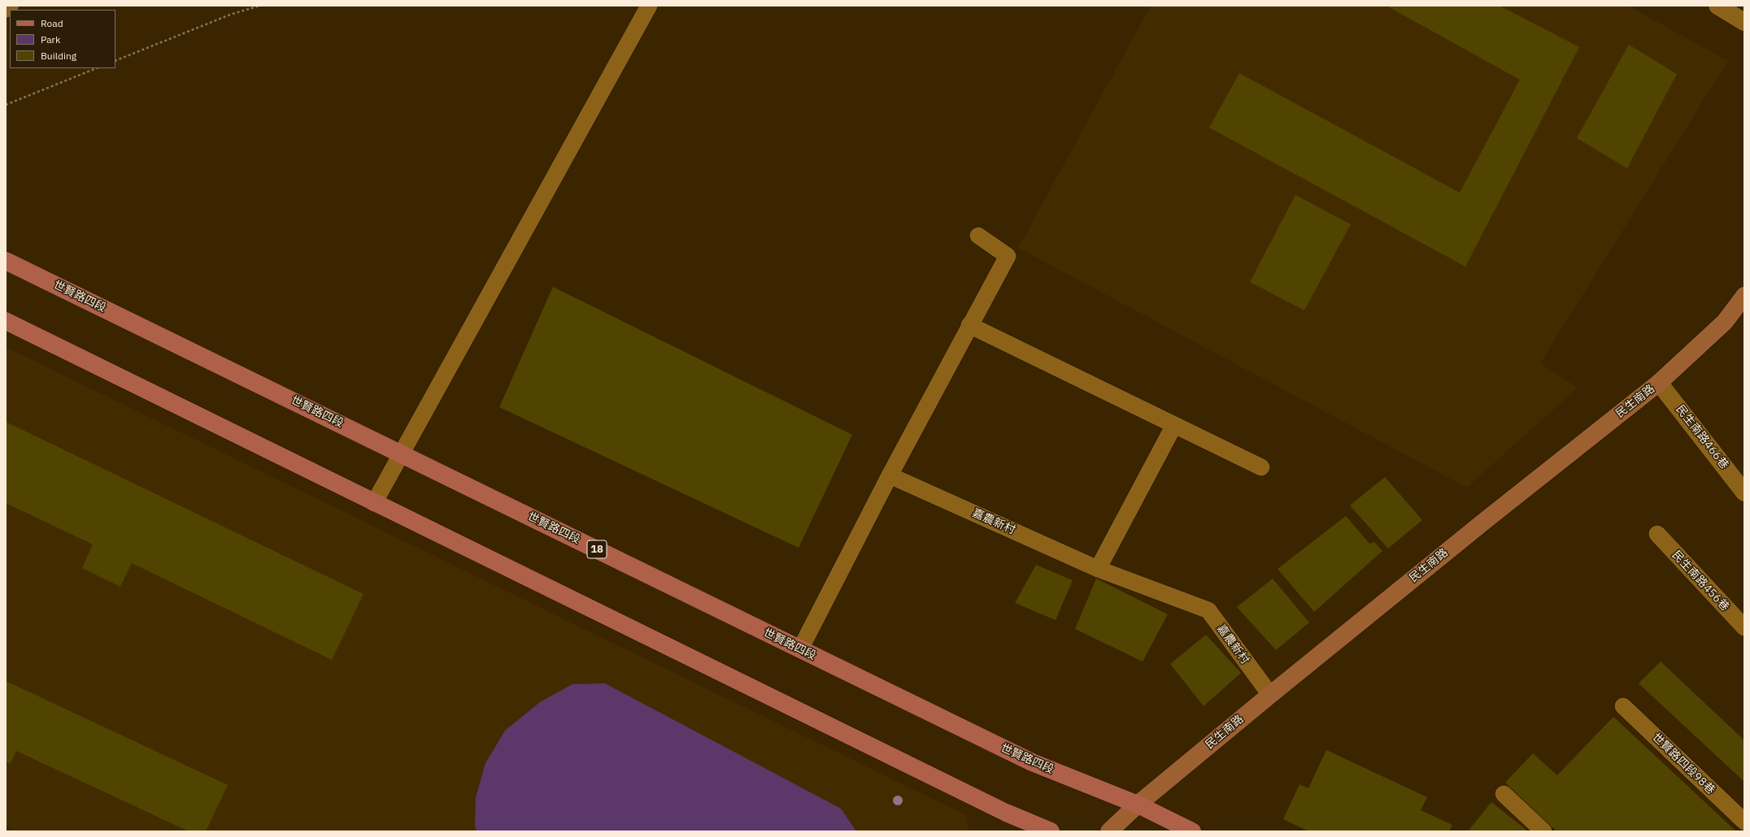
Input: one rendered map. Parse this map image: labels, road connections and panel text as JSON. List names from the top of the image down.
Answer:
{
  "streets": {
    "main road": ["世賢路四段", "民生南路", "18"],
    "street": ["民生南路466巷"],
    "lane": ["嘉農新村", "民生南路456巷", "世賢路四段98巷"]
  },
  "crossings": [
    ["世賢路四段", "民生南路"],
    ["民生南路", "民生南路466巷"],
    ["民生南路", "嘉農新村"]
  ],
  "legend": ["Road", "Park", "Building"]
}
